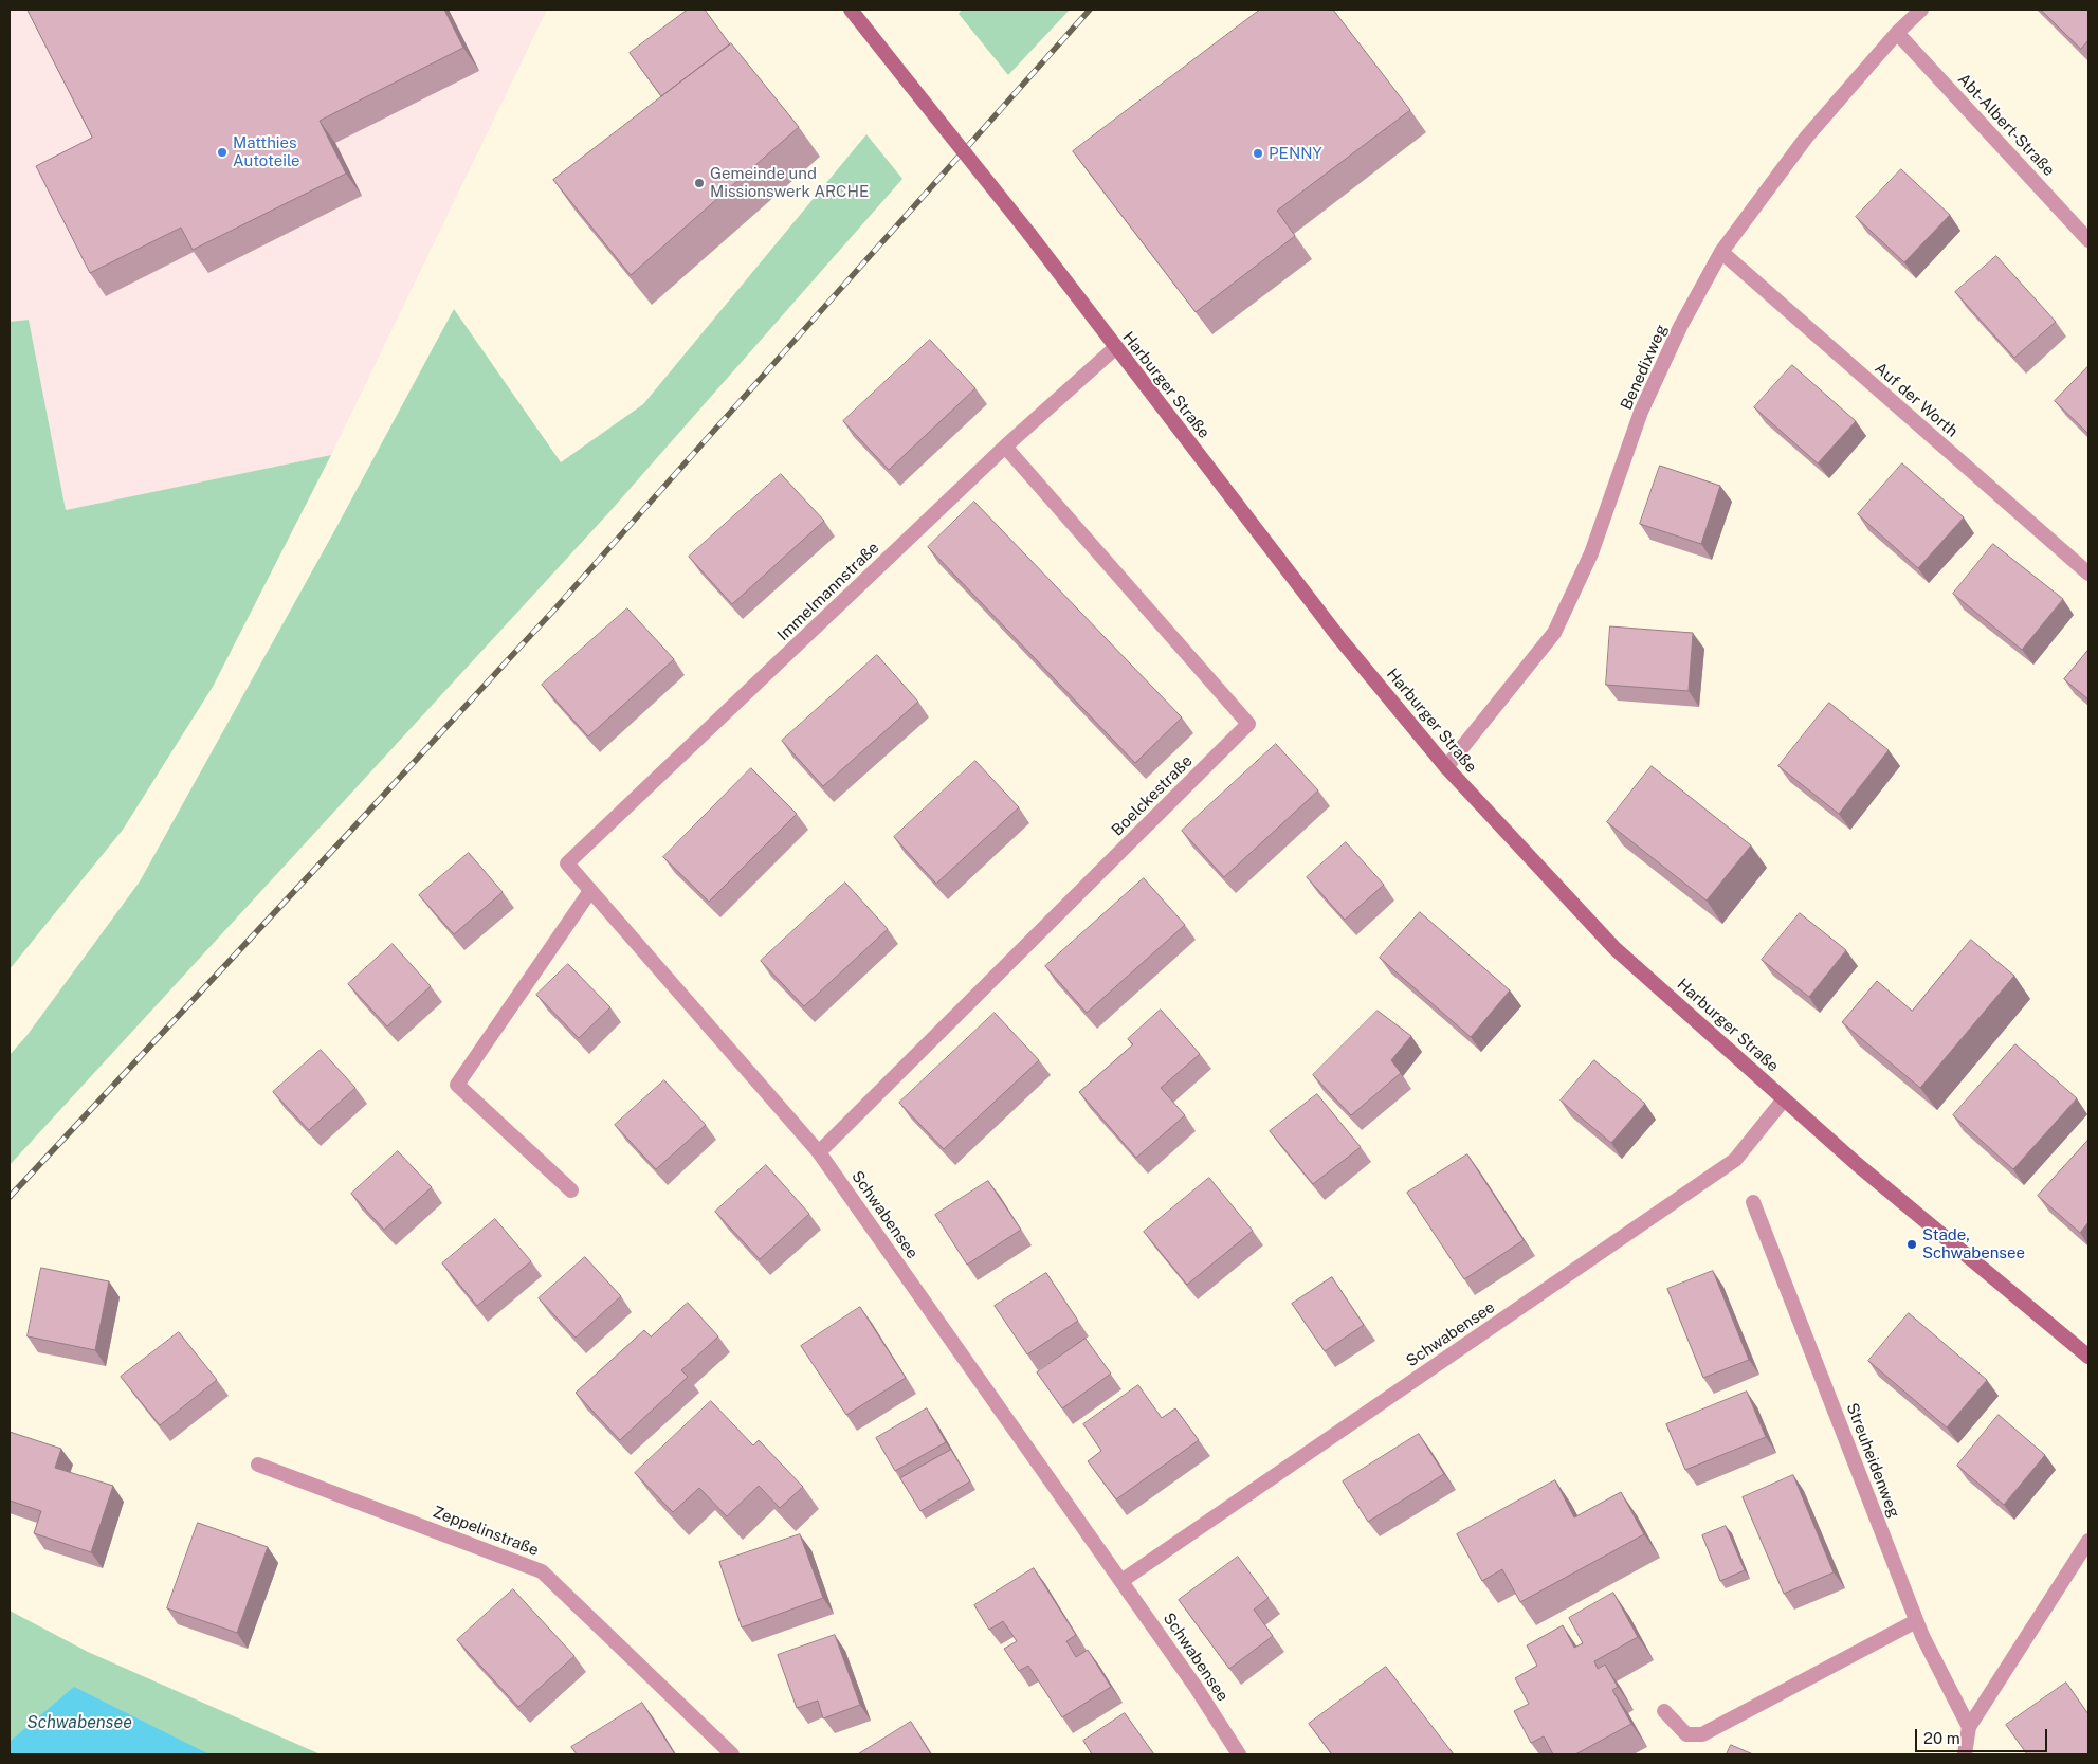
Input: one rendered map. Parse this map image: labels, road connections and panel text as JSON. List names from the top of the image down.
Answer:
{
  "streets": {
    "main road": ["Harburger Straße"],
    "street": [
      "Abt-Albert-Straße",
      "Benedixweg",
      "Auf der Worth",
      "Immelmannstraße",
      "Boelckestraße",
      "Schwabensee",
      "Streuheidenweg",
      "Zeppelinstraße"
    ]
  },
  "crossings": [
    ["Abt-Albert-Straße", "Benedixweg"],
    ["Benedixweg", "Harburger Straße"],
    ["Benedixweg", "Auf der Worth"],
    ["Harburger Straße", "Immelmannstraße"],
    ["Harburger Straße", "Schwabensee"],
    ["Immelmannstraße", "Boelckestraße"],
    ["Immelmannstraße", "Schwabensee"],
    ["Boelckestraße", "Schwabensee"]
  ],
  "water": ["Schwabensee"],
  "places": [
    "Matthies Autoteile",
    "PENNY",
    "Gemeinde und Missionswerk ARCHE",
    "Stade, Schwabensee"
  ],
  "scale_bar": "20 m"
}
